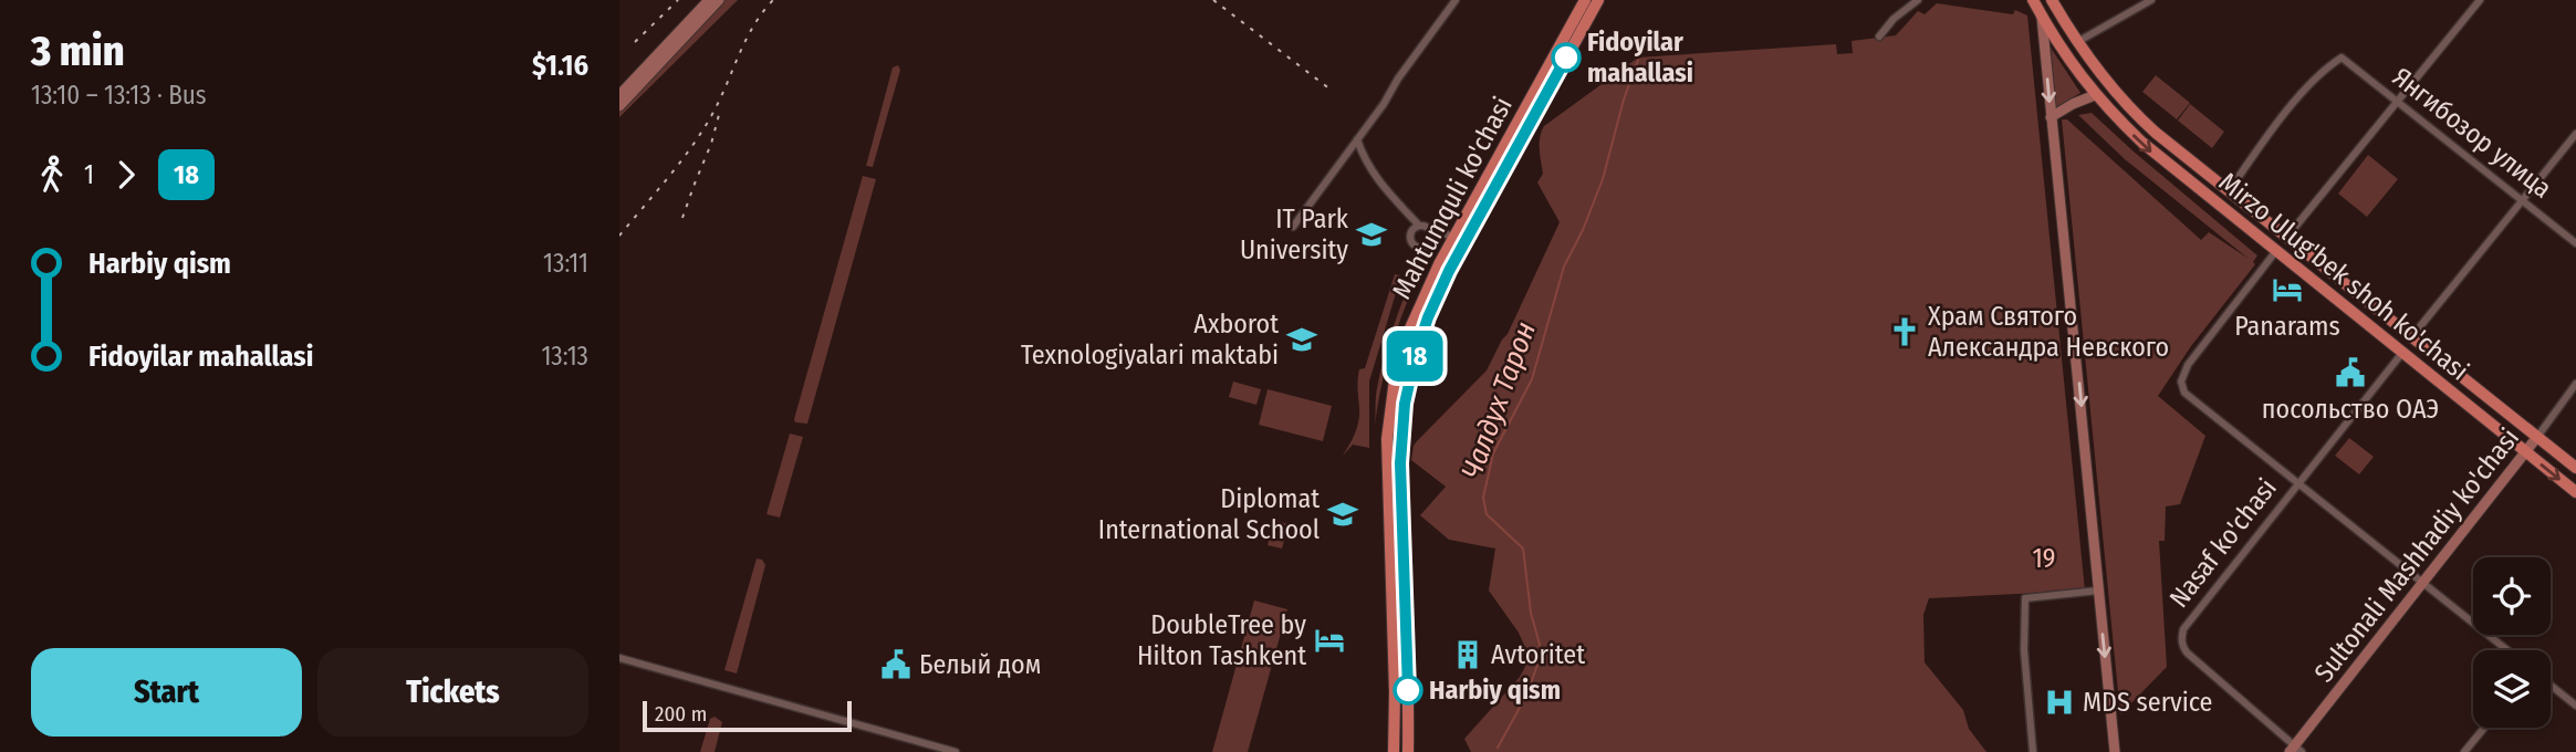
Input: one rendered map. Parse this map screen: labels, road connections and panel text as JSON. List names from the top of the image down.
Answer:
{
  "streets": {
    "main road": ["Mahtumquli ko'chasi", "Mirzo Ulug'bek shoh ko'chasi"],
    "street": ["Янгибозор улица", "Nasaf ko'chasi", "Sultonali Mashhadiy ko'chasi"]
  },
  "crossings": [
    ["Янгибозор улица", "Mirzo Ulug'bek shoh ko'chasi"],
    ["Mirzo Ulug'bek shoh ko'chasi", "Nasaf ko'chasi"],
    ["Mirzo Ulug'bek shoh ko'chasi", "Sultonali Mashhadiy ko'chasi"],
    ["Nasaf ko'chasi", "Sultonali Mashhadiy ko'chasi"]
  ],
  "water": ["Чалдух Тарон"],
  "parks": ["19"],
  "places": {
    "other": ["Fidoyilar mahallasi", "Harbiy qism"],
    "school or university": ["IT Park University", "Axborot Texnologiyalari maktabi", "Diplomat International School"],
    "hotel": ["Panarams", "DoubleTree by Hilton Tashkent"],
    "church": ["Храм Святого Александра Невского"],
    "public building": ["посольство ОАЭ", "Белый дом"],
    "building": ["Avtoritet"],
    "hospital": ["MDS service"]
  },
  "lines": ["bus line 18"],
  "scale_bar": "200 m",
  "page": {
    "heading": ["3 min", "13:10 – 13:13 · Bus", "$1.16"],
    "on_map": "18",
    "legs": ["1", "18"],
    "list": [
      {
        "name": "Harbiy qism",
        "value": "13:11"
      },
      {
        "name": "Fidoyilar mahallasi",
        "value": "13:13"
      }
    ],
    "buttons": ["Start", "Tickets"],
    "scale": "200 m"
  }
}
